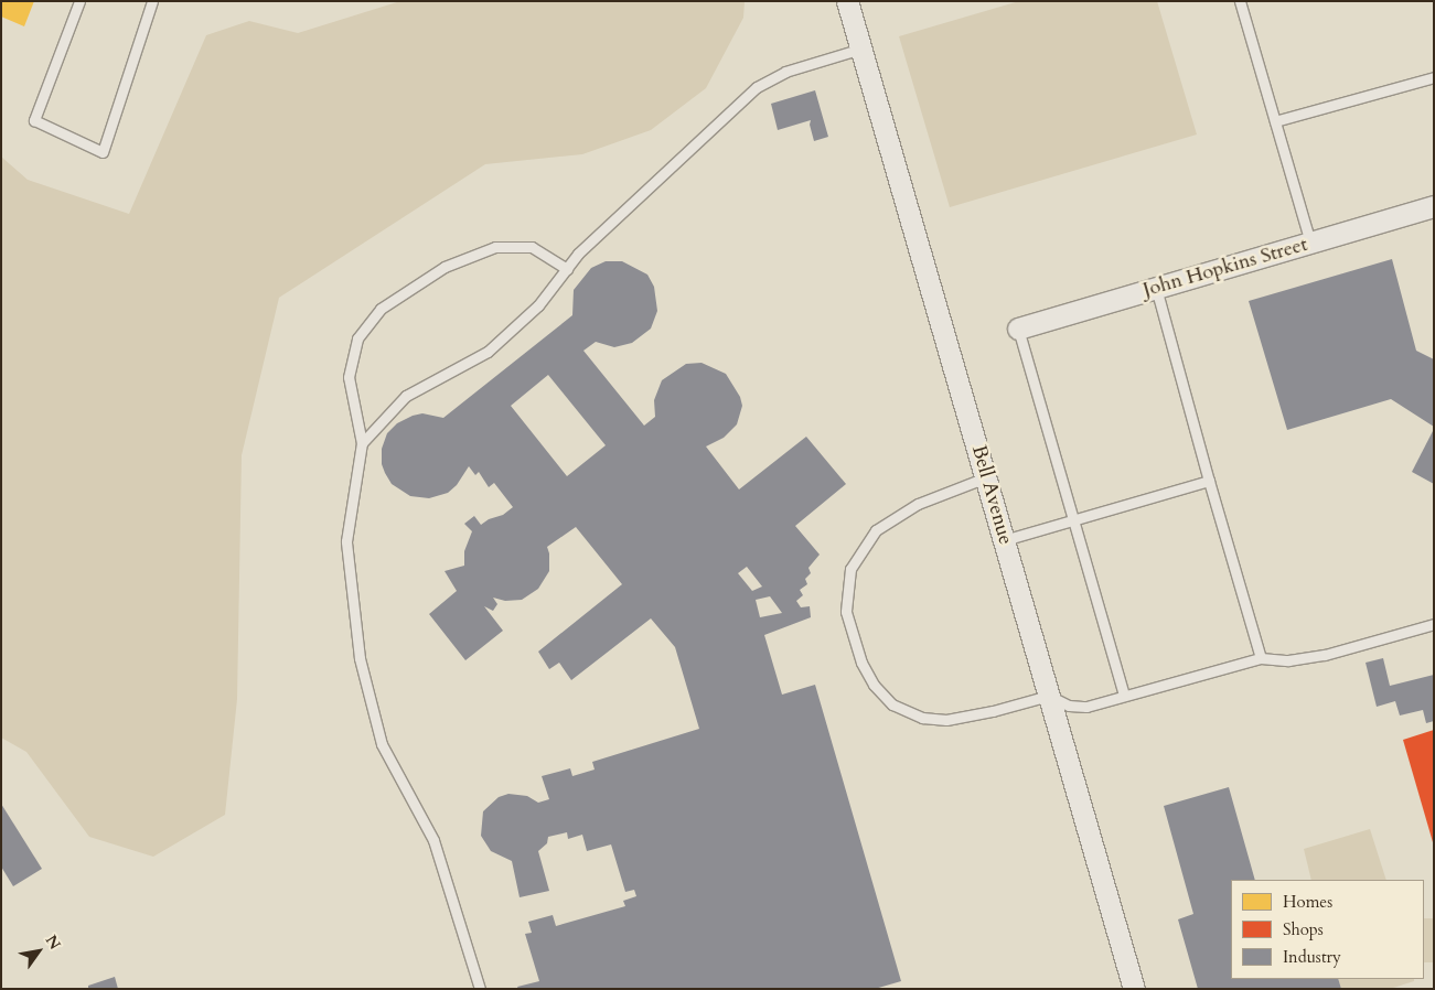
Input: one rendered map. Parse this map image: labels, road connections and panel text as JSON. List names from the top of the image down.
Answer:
{
  "streets": {
    "street": ["John Hopkins Street", "Bell Avenue"]
  },
  "legend": ["Homes", "Shops", "Industry"],
  "north": "top right"
}
